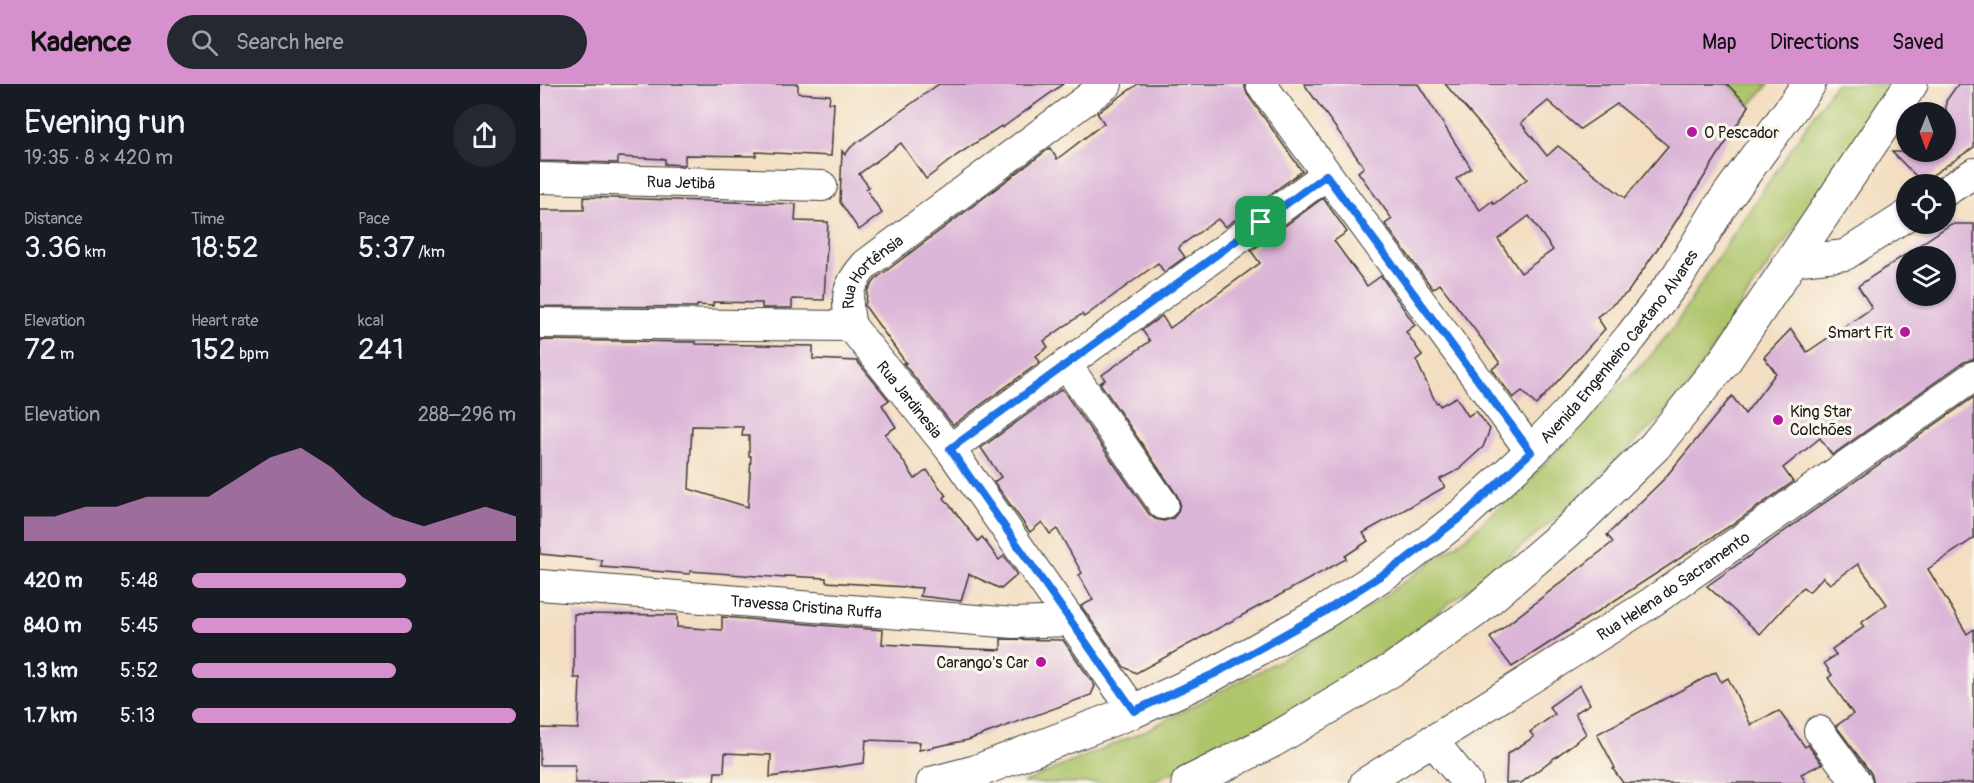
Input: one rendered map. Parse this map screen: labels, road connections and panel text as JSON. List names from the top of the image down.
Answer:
{
  "streets": {
    "main road": ["Avenida Engenheiro Caetano Alvares"],
    "street": [
      "Rua Jetibá",
      "Rua Hortênsia",
      "Rua Jardinesia",
      "Rua Helena do Sacramento",
      "Travessa Cristina Ruffa"
    ]
  },
  "crossings": [
    ["Rua Hortênsia", "Rua Jardinesia"],
    ["Avenida Engenheiro Caetano Alvares", "Rua Jardinesia"],
    ["Rua Jardinesia", "Travessa Cristina Ruffa"]
  ],
  "places": [
    "O Pescador",
    "Smart Fit",
    "King Star Colchões",
    "Carango's Car"
  ],
  "north": "bottom",
  "page": {
    "header": "Kadence",
    "search": "Search here",
    "nav": ["Map", "Directions", "Saved"],
    "heading": ["Evening run", "19:35 · 8 × 420 m"],
    "stats": [
      ["Distance", "3.36 km"],
      ["Time", "18:52"],
      ["Pace", "5:37 /km"],
      ["Elevation", "72 m"],
      ["Heart rate", "152 bpm"],
      ["kcal", "241"]
    ],
    "chart": ["Elevation", "288–296 m"],
    "list": [
      {
        "name": "420 m",
        "note": "5:48"
      },
      {
        "name": "840 m",
        "note": "5:45"
      },
      {
        "name": "1.3 km",
        "note": "5:52"
      },
      {
        "name": "1.7 km",
        "note": "5:13"
      }
    ]
  }
}
